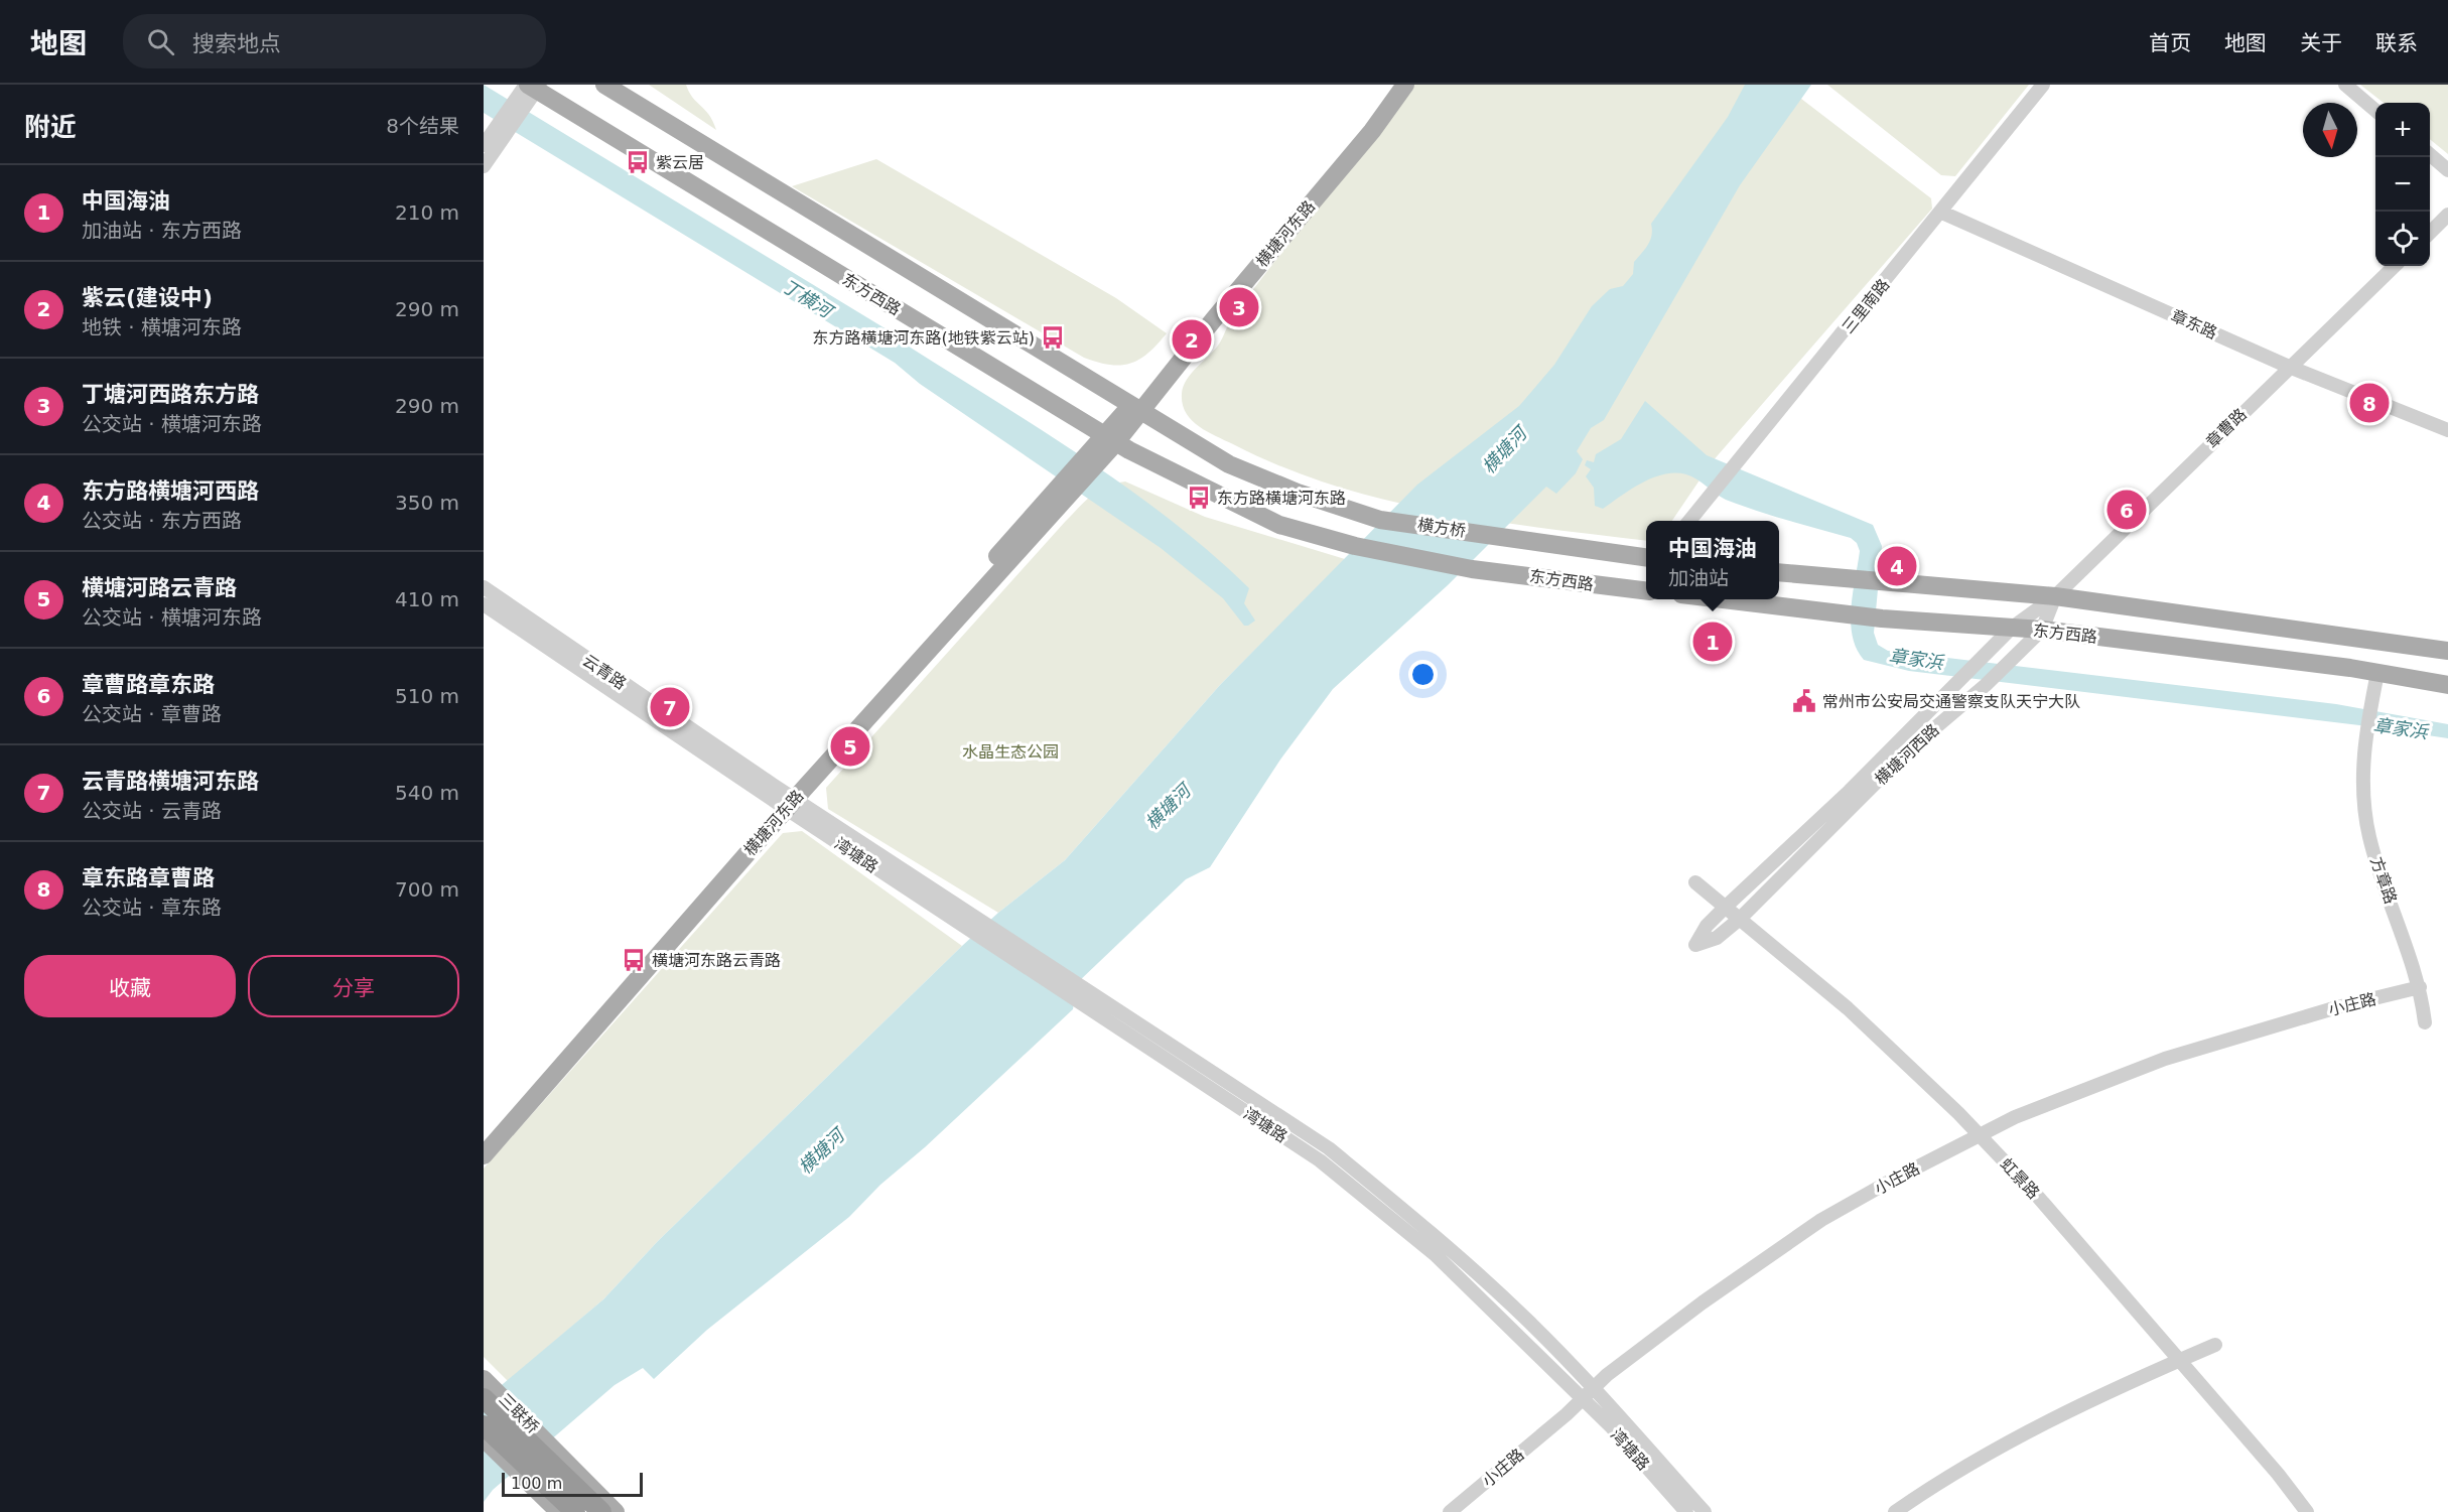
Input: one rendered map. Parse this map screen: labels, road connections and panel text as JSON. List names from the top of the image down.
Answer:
{
  "streets": {
    "main road": [
      "横塘河东路",
      "东方西路",
      "横方桥",
      "三联桥"
    ],
    "street": [
      "三里南路",
      "章东路",
      "章曹路",
      "云青路",
      "横塘河西路",
      "湾塘路",
      "方章路",
      "小庄路",
      "虹景路"
    ]
  },
  "crossings": [
    ["横塘河东路", "东方西路"],
    ["横塘河东路", "横方桥"],
    ["横塘河东路", "云青路"],
    ["横塘河东路", "湾塘路"],
    ["东方西路", "横方桥"],
    ["东方西路", "横塘河西路"],
    ["东方西路", "方章路"],
    ["三里南路", "章东路"],
    ["章东路", "章曹路"],
    ["章曹路", "横塘河西路"],
    ["云青路", "湾塘路"],
    ["横塘河西路", "虹景路"],
    ["湾塘路", "小庄路"],
    ["方章路", "小庄路"],
    ["小庄路", "虹景路"]
  ],
  "water": ["丁横河", "横塘河", "章家浜"],
  "parks": ["水晶生态公园"],
  "places": {
    "bus stop": [
      "紫云居",
      "东方路横塘河东路(地铁紫云站)",
      "东方路横塘河东路",
      "横塘河东路云青路"
    ],
    "public building": ["常州市公安局交通警察支队天宁大队"]
  },
  "scale_bar": "100 m",
  "north": "bottom",
  "page": {
    "header": "地图",
    "search": "搜索地点",
    "nav": [
      "首页",
      "地图",
      "关于",
      "联系"
    ],
    "heading": ["附近", "8个结果"],
    "map_buttons": ["+", "−"],
    "list": [
      {
        "mark": "1",
        "name": "中国海油",
        "note": "加油站 · 东方西路",
        "value": "210 m"
      },
      {
        "mark": "2",
        "name": "紫云(建设中)",
        "note": "地铁 · 横塘河东路",
        "value": "290 m"
      },
      {
        "mark": "3",
        "name": "丁塘河西路东方路",
        "note": "公交站 · 横塘河东路",
        "value": "290 m"
      },
      {
        "mark": "4",
        "name": "东方路横塘河西路",
        "note": "公交站 · 东方西路",
        "value": "350 m"
      },
      {
        "mark": "5",
        "name": "横塘河路云青路",
        "note": "公交站 · 横塘河东路",
        "value": "410 m"
      },
      {
        "mark": "6",
        "name": "章曹路章东路",
        "note": "公交站 · 章曹路",
        "value": "510 m"
      },
      {
        "mark": "7",
        "name": "云青路横塘河东路",
        "note": "公交站 · 云青路",
        "value": "540 m"
      },
      {
        "mark": "8",
        "name": "章东路章曹路",
        "note": "公交站 · 章东路",
        "value": "700 m"
      }
    ],
    "pins": [
      "3",
      "2",
      "8",
      "6",
      "4",
      "1",
      "7",
      "5"
    ],
    "popup": ["中国海油", "加油站"],
    "buttons": ["收藏", "分享"],
    "scale": "100 m"
  }
}
